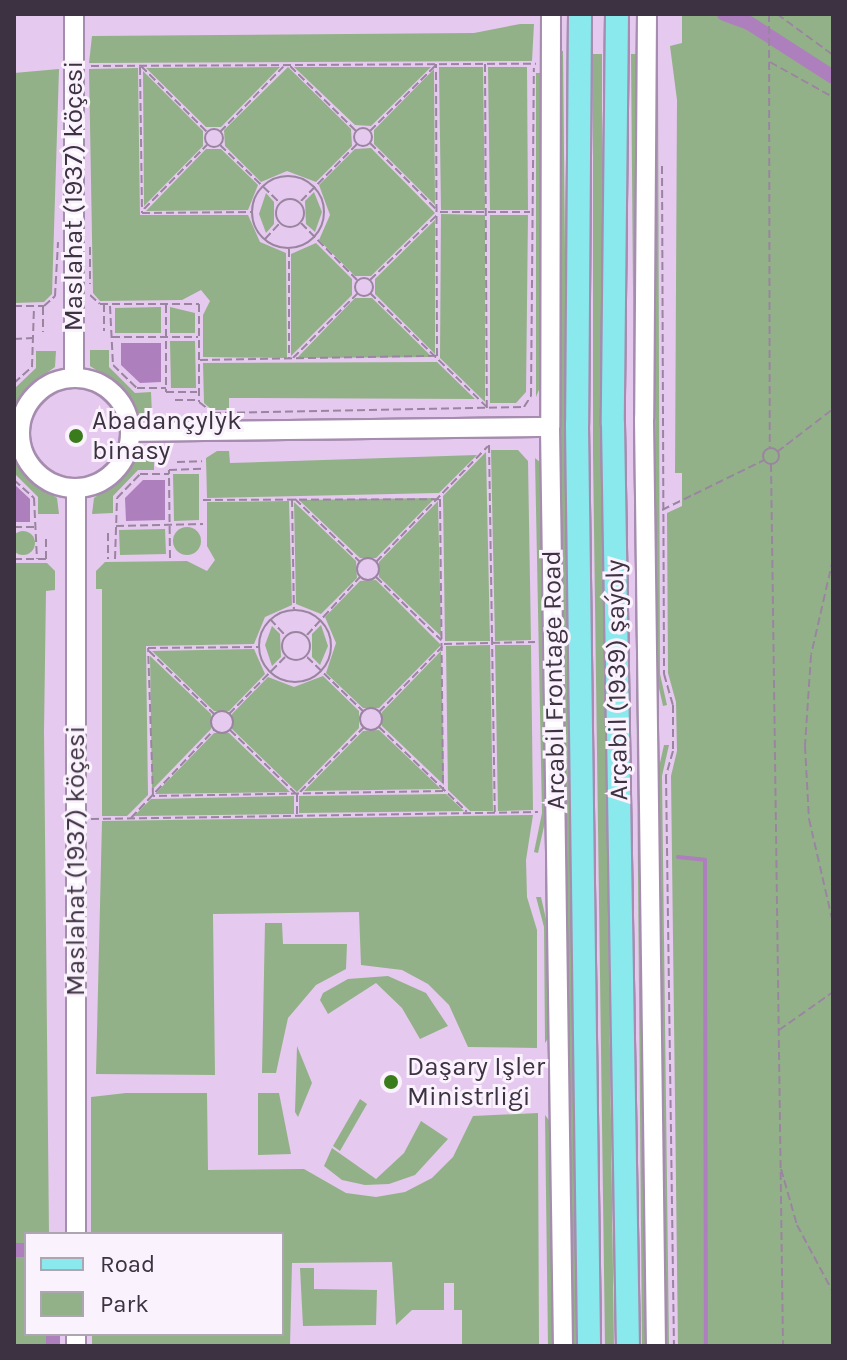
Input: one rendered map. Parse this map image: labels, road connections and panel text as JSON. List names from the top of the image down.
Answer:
{
  "streets": {
    "main road": ["Arçabil (1939) şaýoly"],
    "street": ["Maslahat (1937) köçesi", "Arcabil Frontage Road"]
  },
  "places": ["Abadançylyk binasy", "Daşary Işler Ministrligi"],
  "legend": ["Road", "Park"]
}
